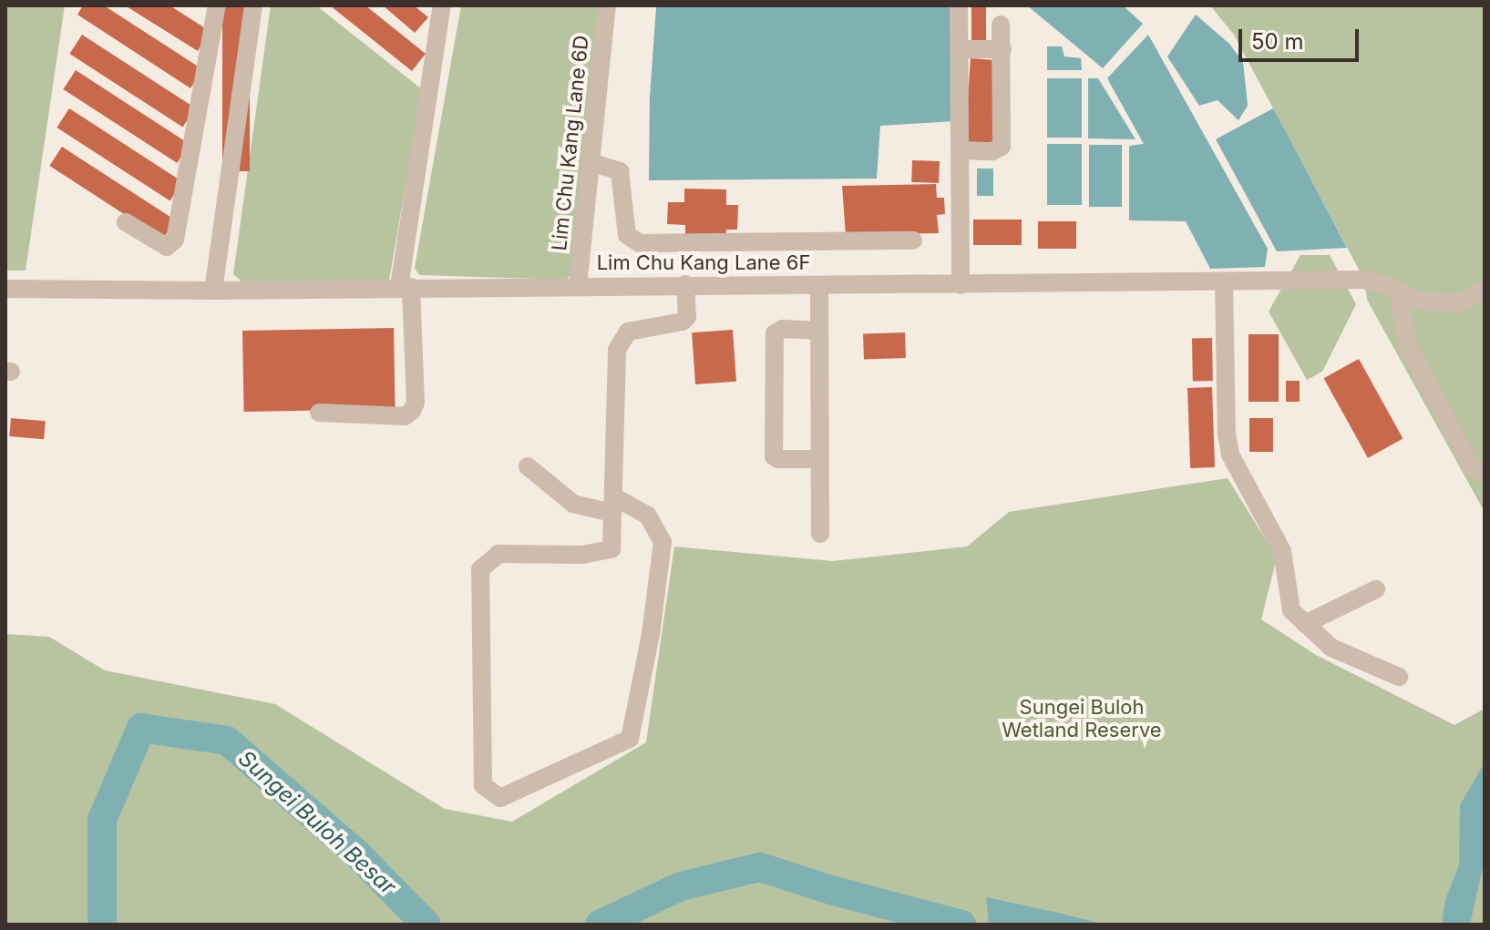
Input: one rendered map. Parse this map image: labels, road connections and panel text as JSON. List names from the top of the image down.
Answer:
{
  "streets": {
    "street": ["Lim Chu Kang Lane 6D", "Lim Chu Kang Lane 6F"]
  },
  "crossings": [
    ["Lim Chu Kang Lane 6D", "Lim Chu Kang Lane 6F"]
  ],
  "water": ["Sungei Buloh Besar"],
  "parks": ["Sungei Buloh Wetland Reserve"],
  "scale_bar": "50 m"
}
